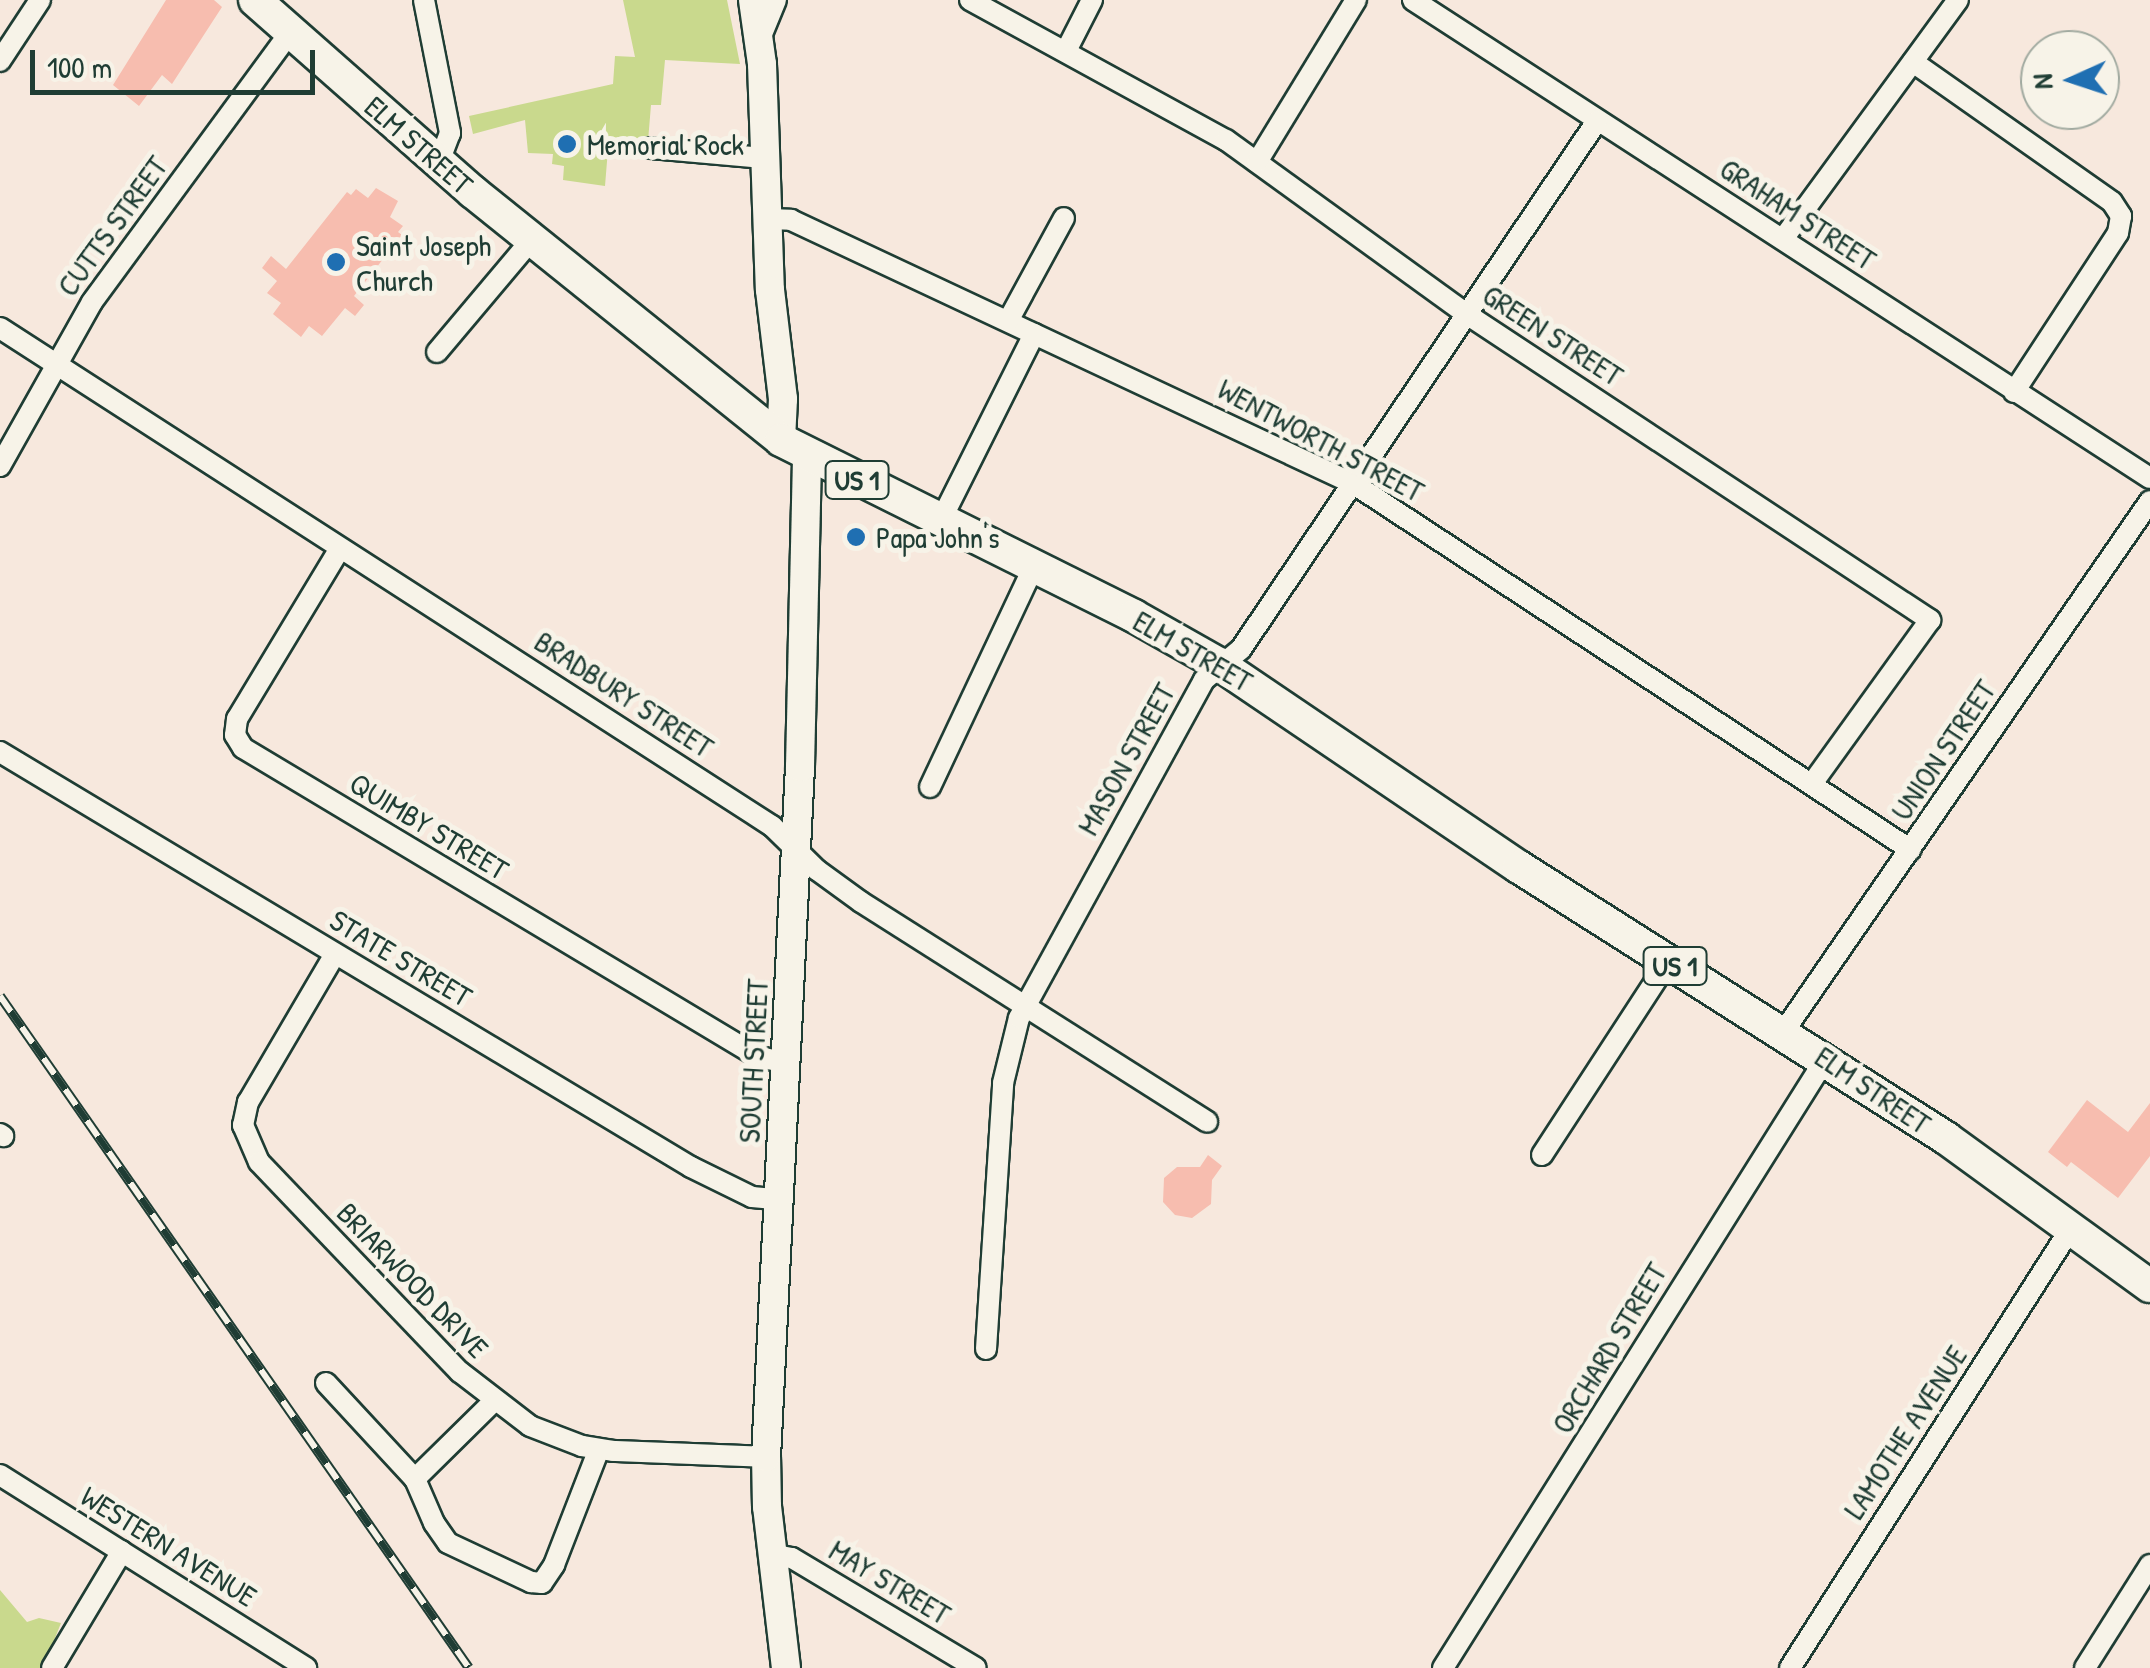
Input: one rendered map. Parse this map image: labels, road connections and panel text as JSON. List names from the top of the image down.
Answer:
{
  "streets": {
    "main road": ["ELM STREET", "US 1"],
    "street": [
      "GRAHAM STREET",
      "CUTTS STREET",
      "GREEN STREET",
      "WENTWORTH STREET",
      "BRADBURY STREET",
      "UNION STREET",
      "MASON STREET",
      "QUIMBY STREET",
      "STATE STREET",
      "SOUTH STREET",
      "BRIARWOOD DRIVE",
      "ORCHARD STREET",
      "LAMOTHE AVENUE",
      "WESTERN AVENUE",
      "MAY STREET"
    ]
  },
  "crossings": [
    ["ELM STREET", "CUTTS STREET"],
    ["ELM STREET", "UNION STREET"],
    ["ELM STREET", "MASON STREET"],
    ["ELM STREET", "SOUTH STREET"],
    ["ELM STREET", "ORCHARD STREET"],
    ["ELM STREET", "LAMOTHE AVENUE"],
    ["GRAHAM STREET", "MASON STREET"],
    ["CUTTS STREET", "BRADBURY STREET"],
    ["GREEN STREET", "WENTWORTH STREET"],
    ["GREEN STREET", "MASON STREET"],
    ["WENTWORTH STREET", "UNION STREET"],
    ["WENTWORTH STREET", "MASON STREET"],
    ["WENTWORTH STREET", "SOUTH STREET"],
    ["BRADBURY STREET", "MASON STREET"],
    ["BRADBURY STREET", "QUIMBY STREET"],
    ["BRADBURY STREET", "SOUTH STREET"],
    ["QUIMBY STREET", "SOUTH STREET"],
    ["STATE STREET", "SOUTH STREET"],
    ["STATE STREET", "BRIARWOOD DRIVE"],
    ["SOUTH STREET", "BRIARWOOD DRIVE"],
    ["SOUTH STREET", "MAY STREET"]
  ],
  "places": ["Memorial Rock", "Saint Joseph Church", "Papa John's"],
  "scale_bar": "100 m",
  "north": "left"
}
